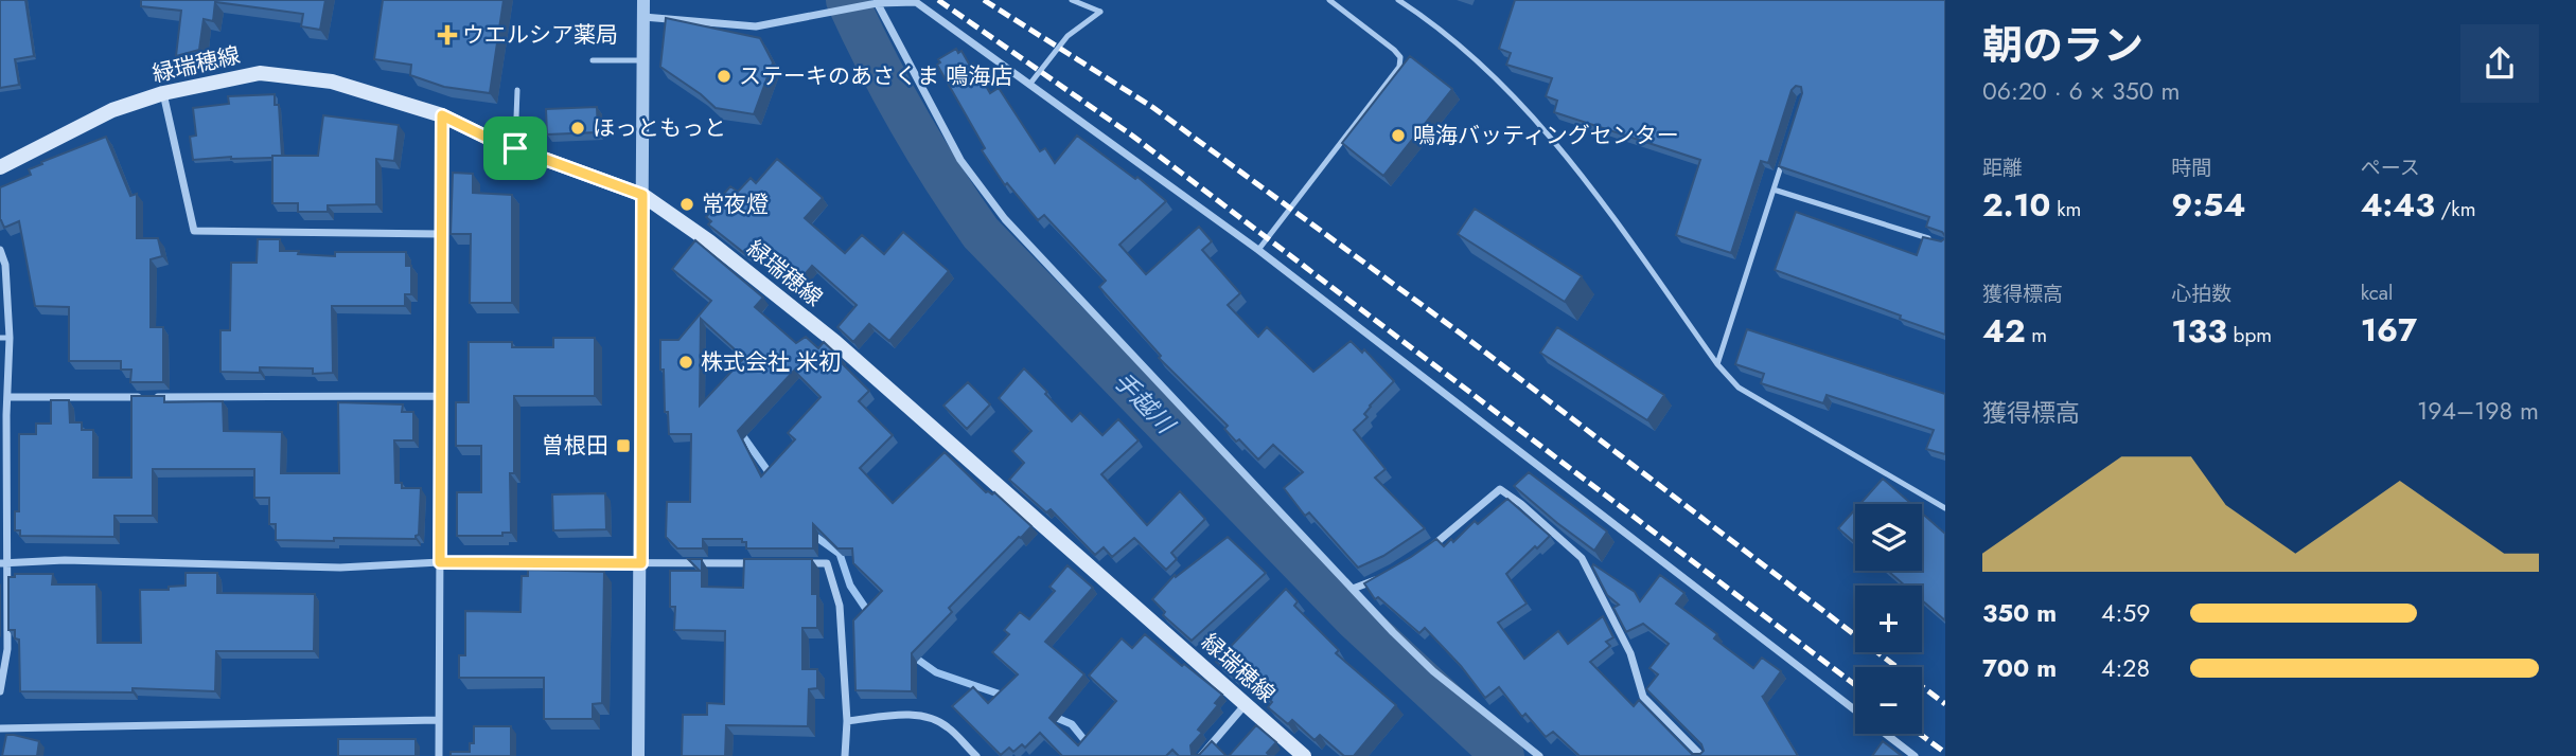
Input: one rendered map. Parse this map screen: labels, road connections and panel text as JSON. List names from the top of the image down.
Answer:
{
  "streets": {
    "main road": ["緑瑞穂線"]
  },
  "water": ["手越川"],
  "places": {
    "health": ["ウエルシア薬局"],
    "other": [
      "ステーキのあさくま 鳴海店",
      "ほっともっと",
      "鳴海バッティングセンター",
      "常夜燈",
      "株式会社 米初"
    ],
    "transit": ["曽根田"]
  },
  "page": {
    "heading": ["朝のラン", "06:20 · 6 × 350 m"],
    "stats": [
      ["距離", "2.10 km"],
      ["時間", "9:54"],
      ["ペース", "4:43 /km"],
      ["獲得標高", "42 m"],
      ["心拍数", "133 bpm"],
      ["kcal", "167"]
    ],
    "chart": ["獲得標高", "194–198 m"],
    "map_buttons": ["+", "−"],
    "list": [
      {
        "name": "350 m",
        "note": "4:59"
      },
      {
        "name": "700 m",
        "note": "4:28"
      }
    ]
  }
}
